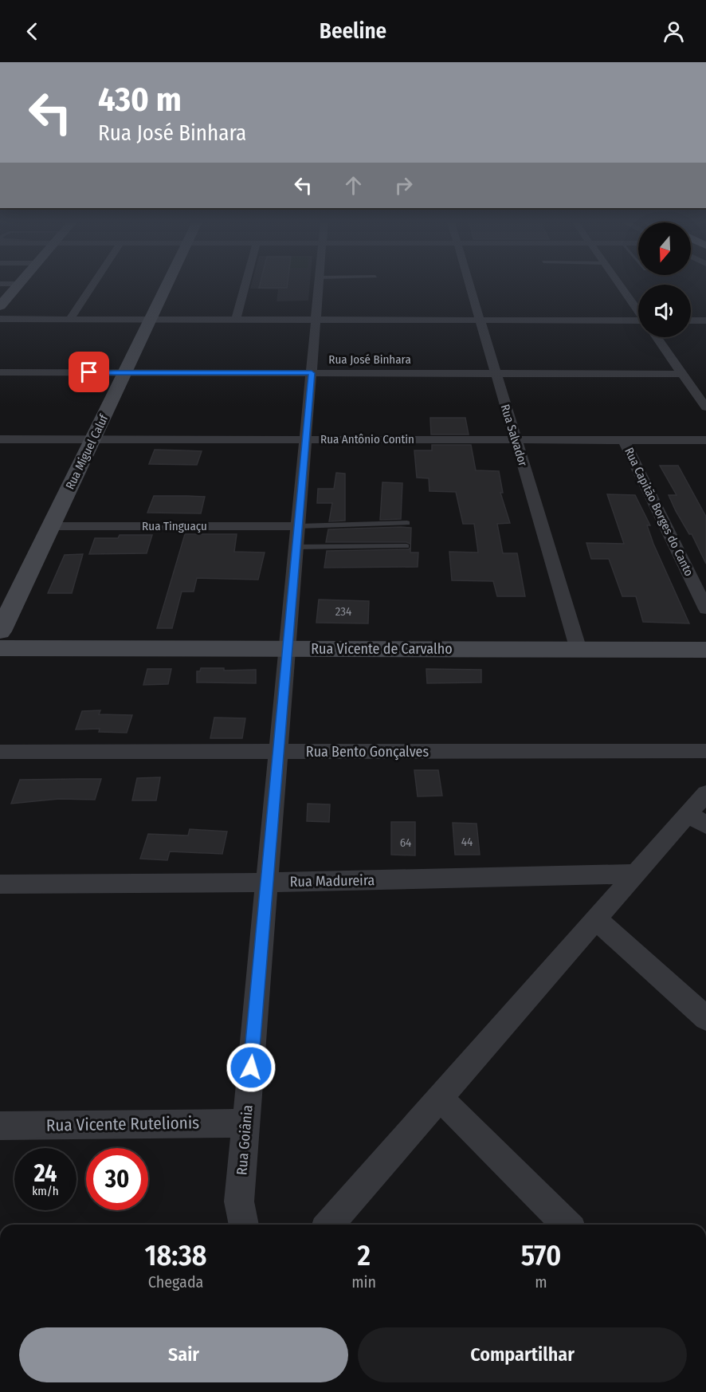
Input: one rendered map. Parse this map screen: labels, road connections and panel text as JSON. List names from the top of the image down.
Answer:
{
  "streets": {
    "street": [
      "Rua José Binhara",
      "Rua Salvador",
      "Rua Antônio Contin",
      "Rua Miguel Caluf",
      "Rua Capitão Borges do Canto",
      "Rua Tinguaçu",
      "Rua Vicente de Carvalho",
      "Rua Bento Gonçalves",
      "Rua Madureira",
      "Rua Vicente Rutelionis",
      "Rua Goiânia"
    ]
  },
  "crossings": [
    ["Rua José Binhara", "Rua Salvador"],
    ["Rua José Binhara", "Rua Miguel Caluf"],
    ["Rua José Binhara", "Rua Goiânia"],
    ["Rua Salvador", "Rua Antônio Contin"],
    ["Rua Salvador", "Rua Vicente de Carvalho"],
    ["Rua Antônio Contin", "Rua Miguel Caluf"],
    ["Rua Antônio Contin", "Rua Capitão Borges do Canto"],
    ["Rua Antônio Contin", "Rua Goiânia"],
    ["Rua Miguel Caluf", "Rua Tinguaçu"],
    ["Rua Tinguaçu", "Rua Goiânia"],
    ["Rua Vicente de Carvalho", "Rua Goiânia"],
    ["Rua Bento Gonçalves", "Rua Goiânia"],
    ["Rua Madureira", "Rua Goiânia"],
    ["Rua Vicente Rutelionis", "Rua Goiânia"]
  ],
  "house_numbers": ["234", "44", "64"],
  "north": "bottom",
  "page": {
    "header": "Beeline",
    "turn": ["430 m", "Rua José Binhara"],
    "speed": "24 km/h",
    "limit": "30",
    "eta": [
      "18:38",
      "Chegada",
      "2",
      "min",
      "570",
      "m"
    ],
    "buttons": ["Sair", "Compartilhar"]
  }
}
